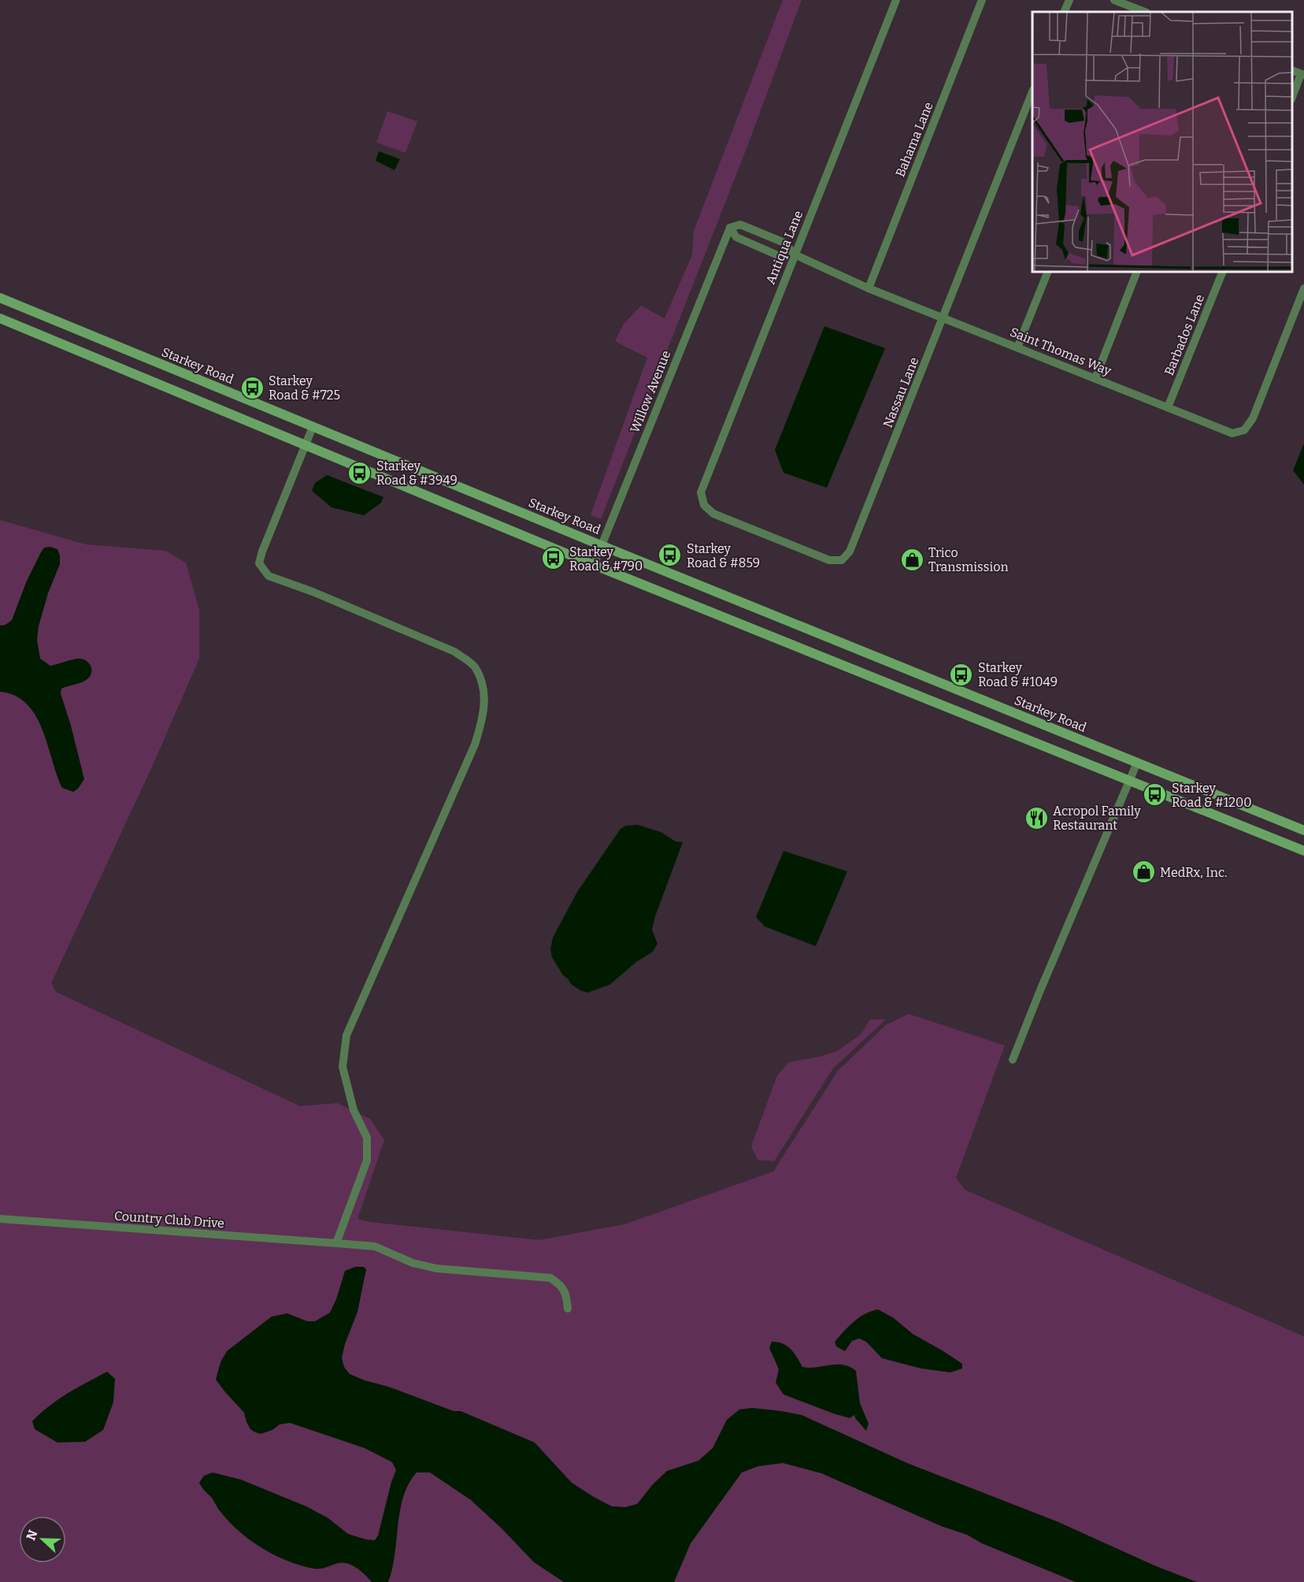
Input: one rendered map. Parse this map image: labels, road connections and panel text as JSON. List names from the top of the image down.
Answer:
{
  "streets": {
    "main road": ["Starkey Road"],
    "street": [
      "Bahama Lane",
      "Antiqua Lane",
      "Barbados Lane",
      "Saint Thomas Way",
      "Willow Avenue",
      "Nassau Lane",
      "Country Club Drive"
    ]
  },
  "crossings": [
    ["Bahama Lane", "Saint Thomas Way"],
    ["Antiqua Lane", "Saint Thomas Way"],
    ["Antiqua Lane", "Nassau Lane"],
    ["Barbados Lane", "Saint Thomas Way"],
    ["Saint Thomas Way", "Willow Avenue"],
    ["Saint Thomas Way", "Nassau Lane"],
    ["Starkey Road", "Willow Avenue"]
  ],
  "places": {
    "bus stop": [
      "Starkey Road & #725",
      "Starkey Road & #3949",
      "Starkey Road & #859",
      "Starkey Road & #790",
      "Starkey Road & #1049",
      "Starkey Road & #1200"
    ],
    "shop": ["Trico Transmission", "MedRx, Inc."],
    "restaurant": ["Acropol Family Restaurant"]
  },
  "north": "left"
}
